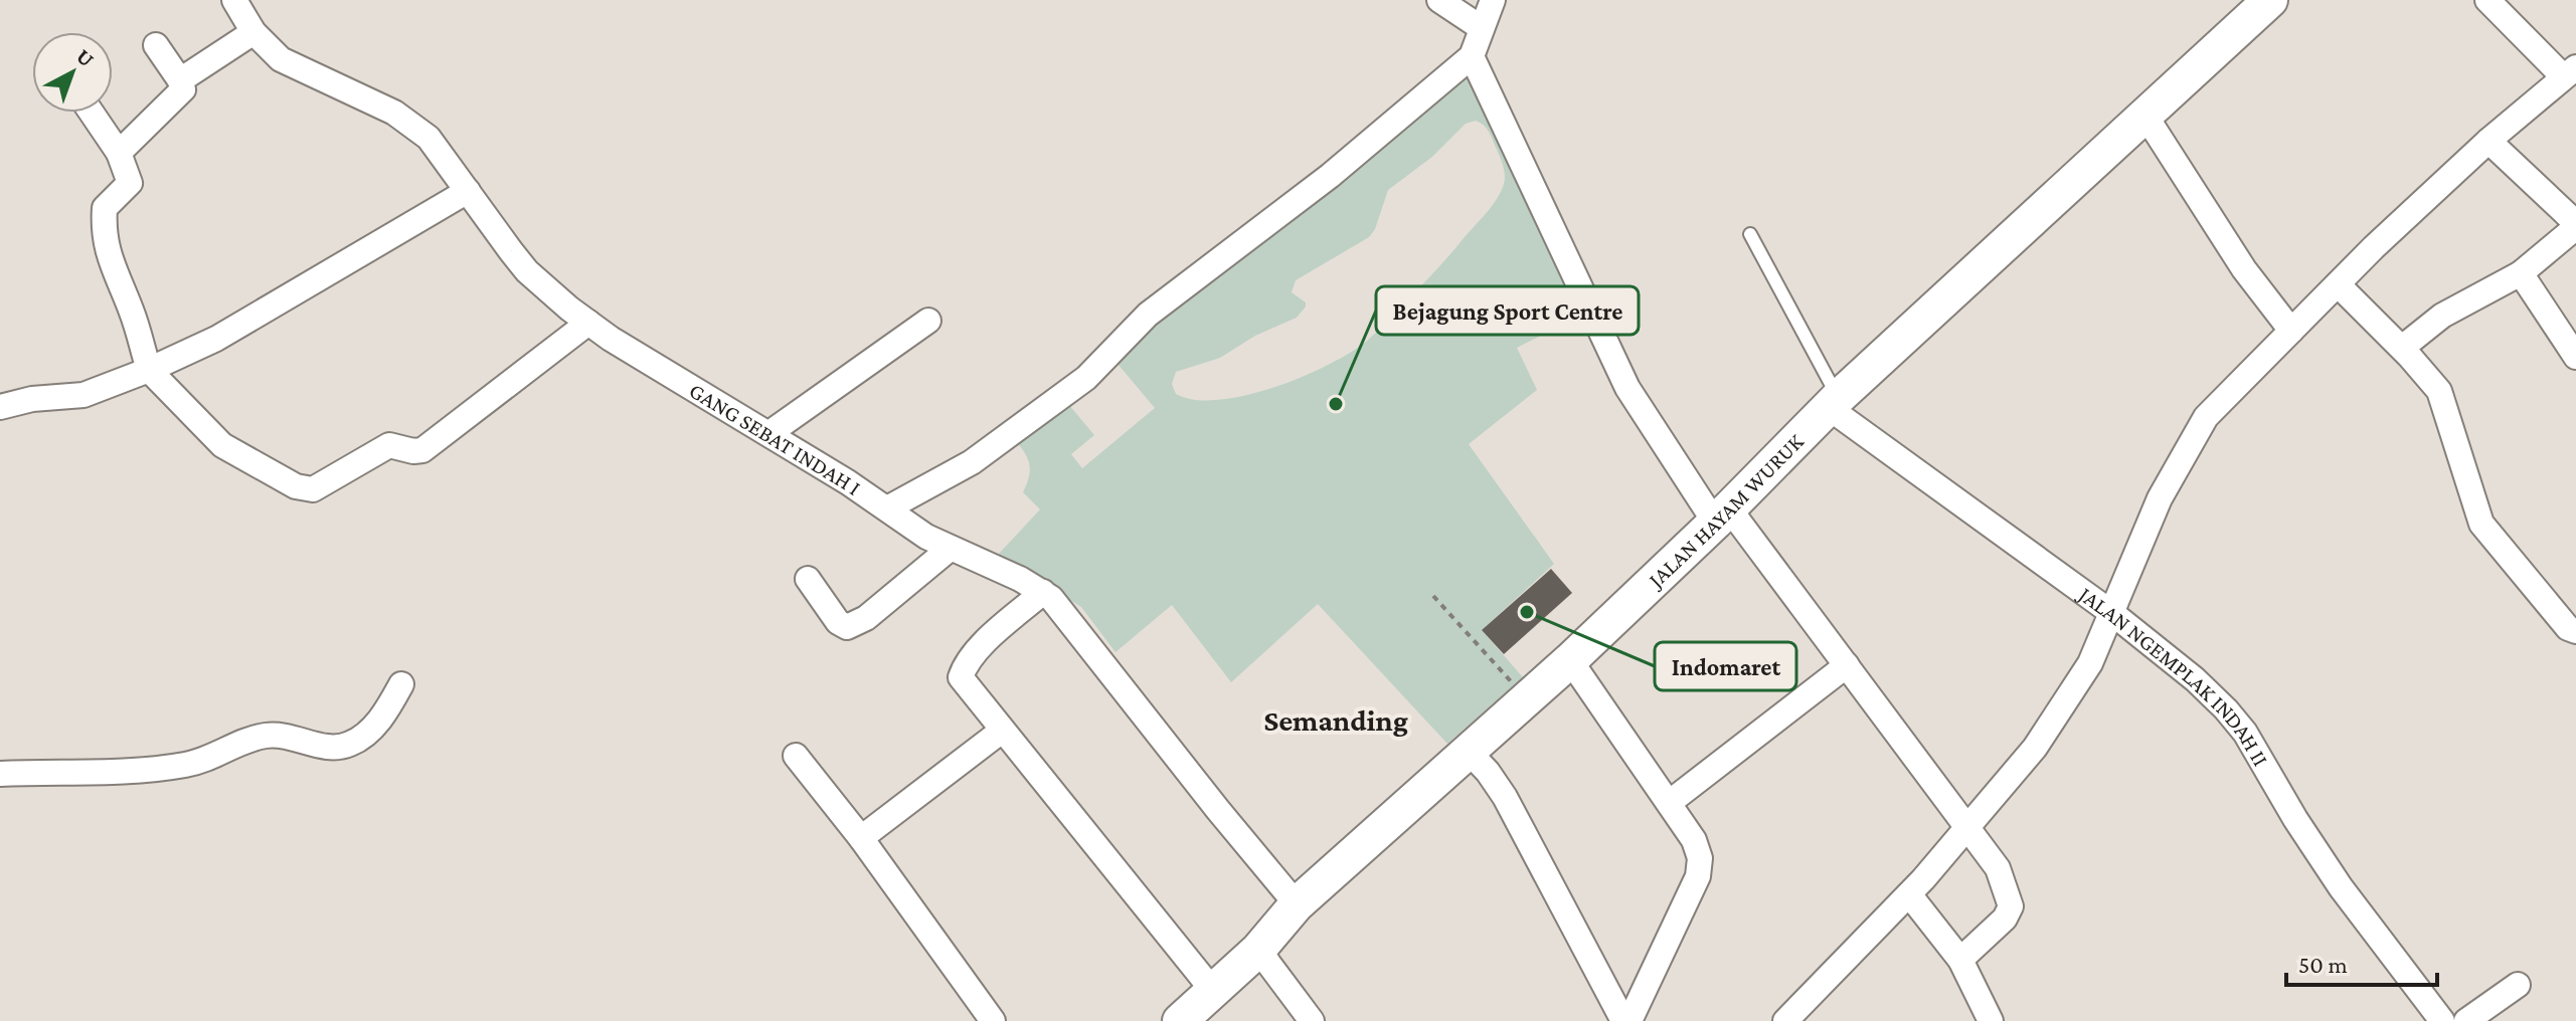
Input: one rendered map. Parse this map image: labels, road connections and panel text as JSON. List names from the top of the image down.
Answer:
{
  "streets": {
    "main road": ["JALAN HAYAM WURUK"],
    "street": ["GANG SEBAT INDAH I", "JALAN NGEMPLAK INDAH II"]
  },
  "crossings": [
    ["GANG SEBAT INDAH I", "JALAN HAYAM WURUK"],
    ["JALAN HAYAM WURUK", "JALAN NGEMPLAK INDAH II"]
  ],
  "districts": ["Semanding"],
  "places": ["Bejagung Sport Centre", "Indomaret"],
  "scale_bar": "50 m",
  "north": "top right"
}
